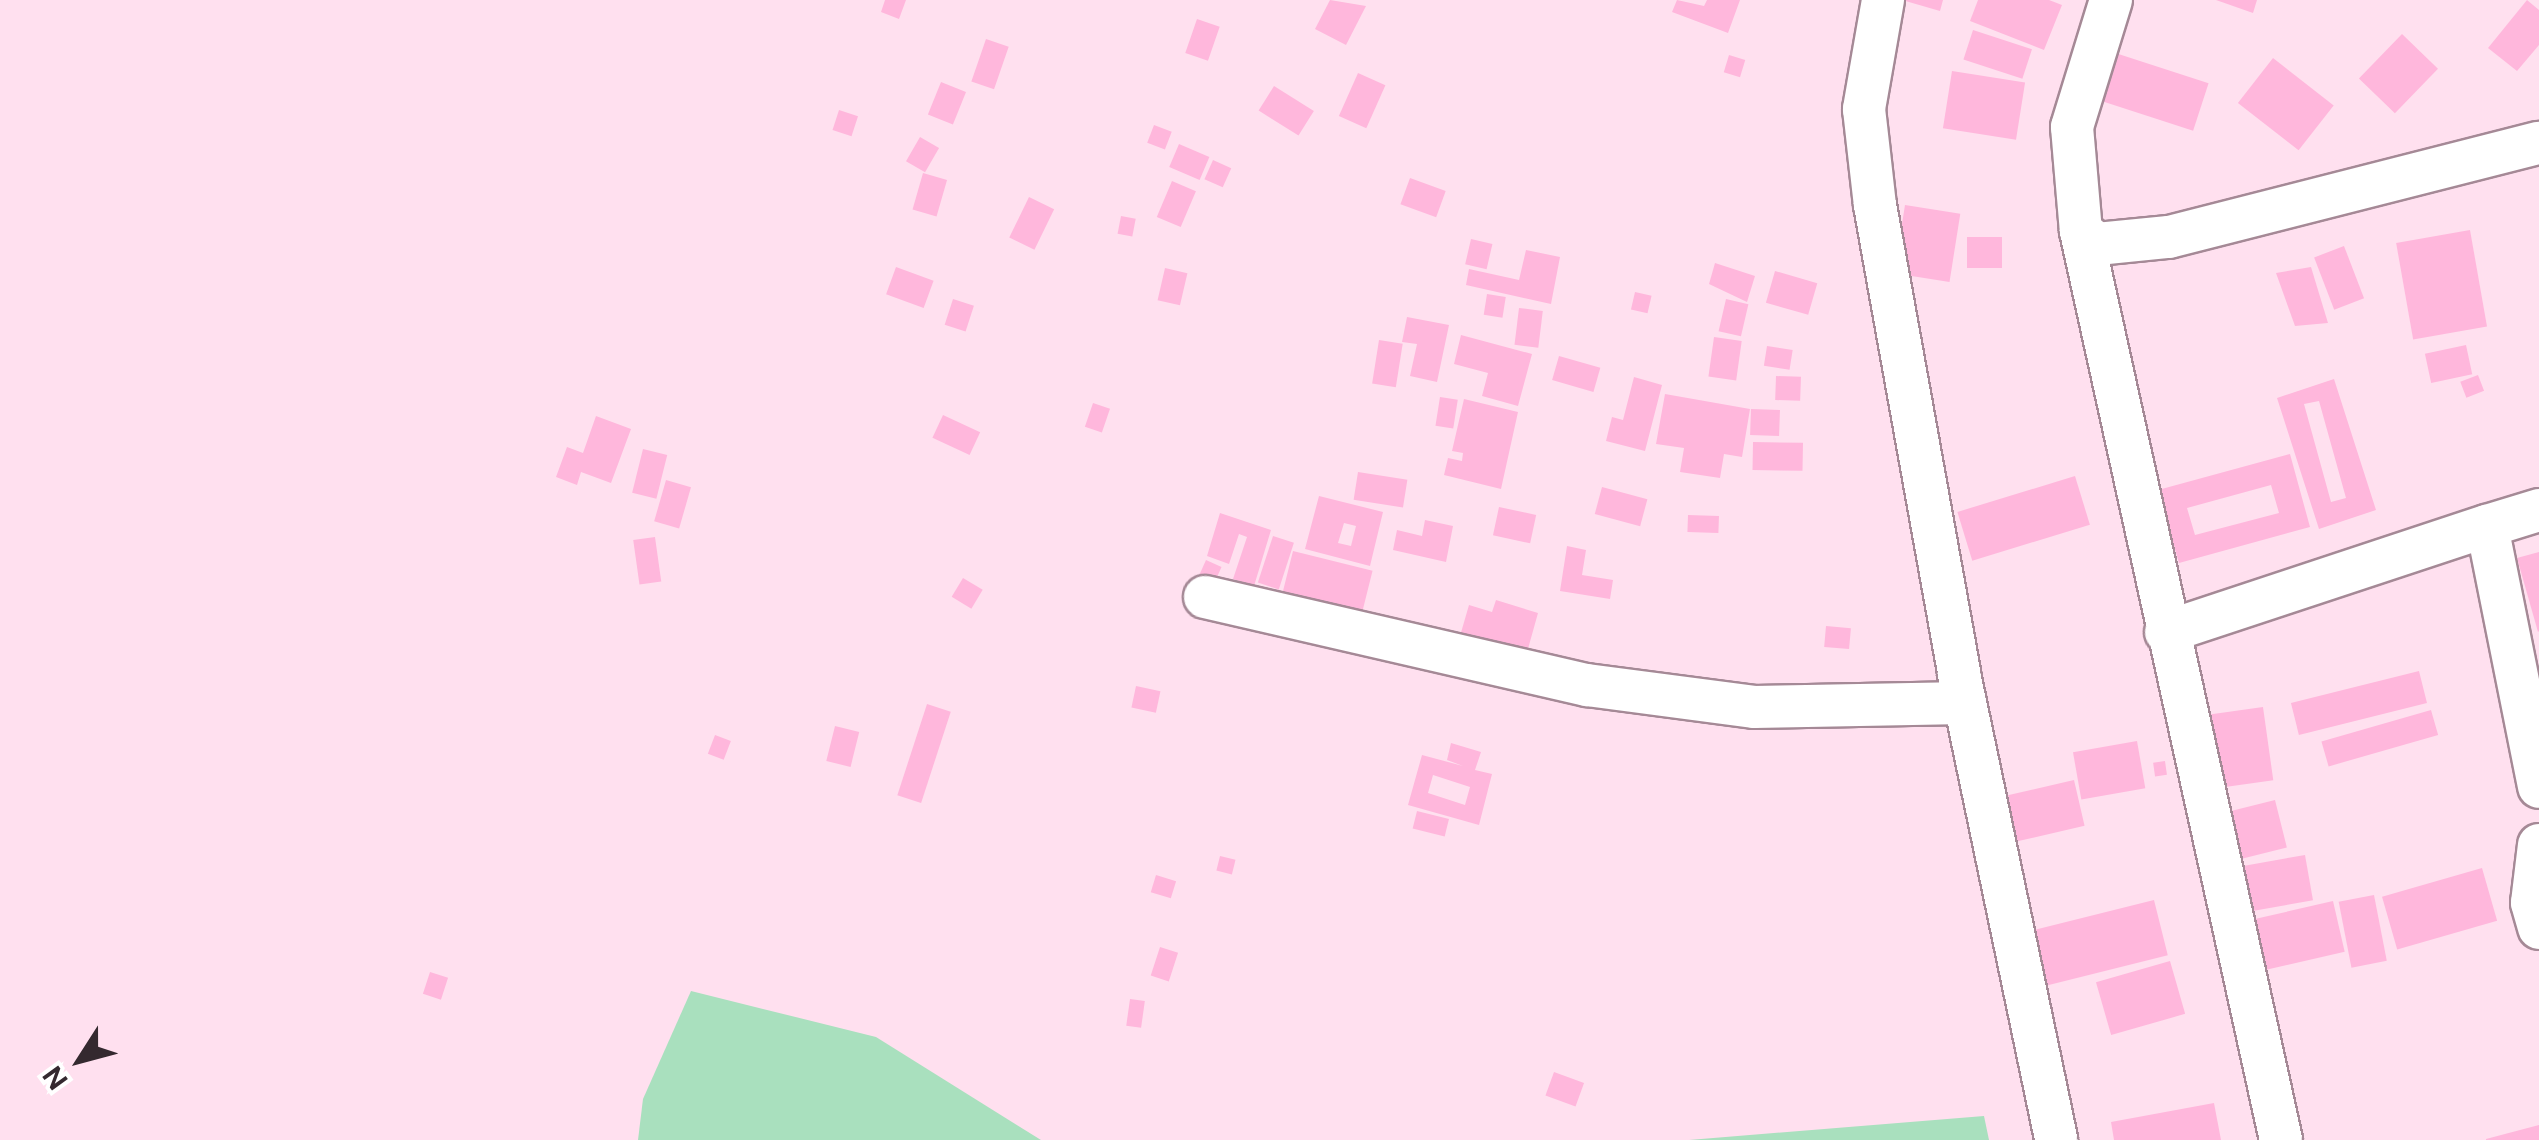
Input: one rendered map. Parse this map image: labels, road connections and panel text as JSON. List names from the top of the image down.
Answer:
{
  "north": "bottom left"
}
